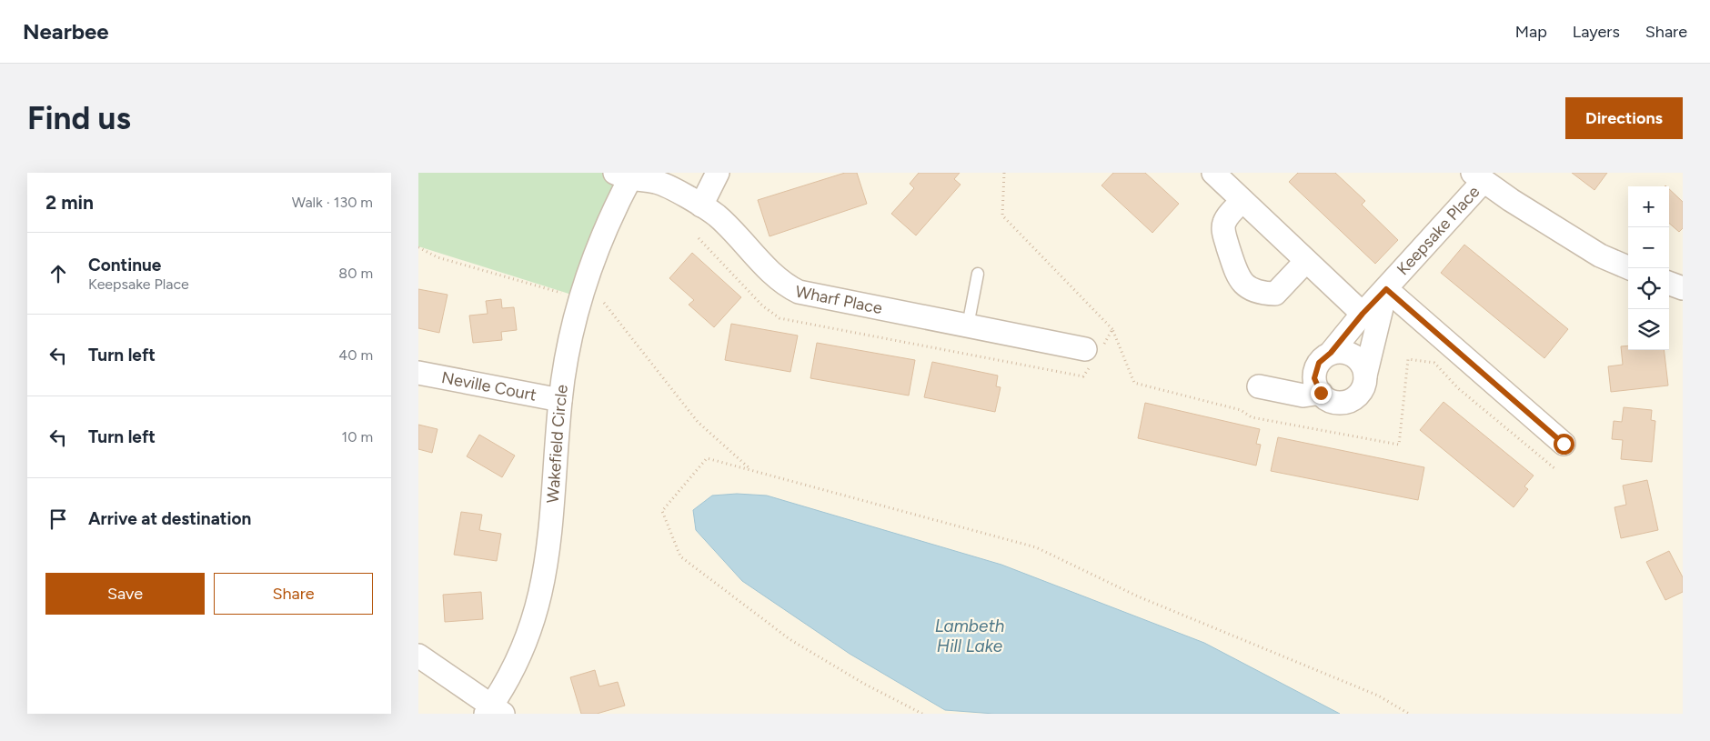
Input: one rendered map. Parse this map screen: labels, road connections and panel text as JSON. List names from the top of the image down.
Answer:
{
  "streets": {
    "street": [
      "Keepsake Place",
      "Wharf Place",
      "Neville Court",
      "Wakefield Circle"
    ]
  },
  "crossings": [
    ["Wharf Place", "Wakefield Circle"],
    ["Neville Court", "Wakefield Circle"]
  ],
  "water": ["Lambeth Hill Lake"],
  "page": {
    "header": "Nearbee",
    "nav": ["Map", "Layers", "Share"],
    "buttons": [
      "Directions",
      ["Save", "Share"]
    ],
    "title": "Find us",
    "heading": ["2 min", "Walk · 130 m"],
    "map_buttons": ["+", "−"],
    "list": [
      ["Continue", "Keepsake Place", "80 m"],
      ["Turn left", "40 m"],
      ["Turn left", "10 m"],
      "Arrive at destination"
    ]
  }
}
